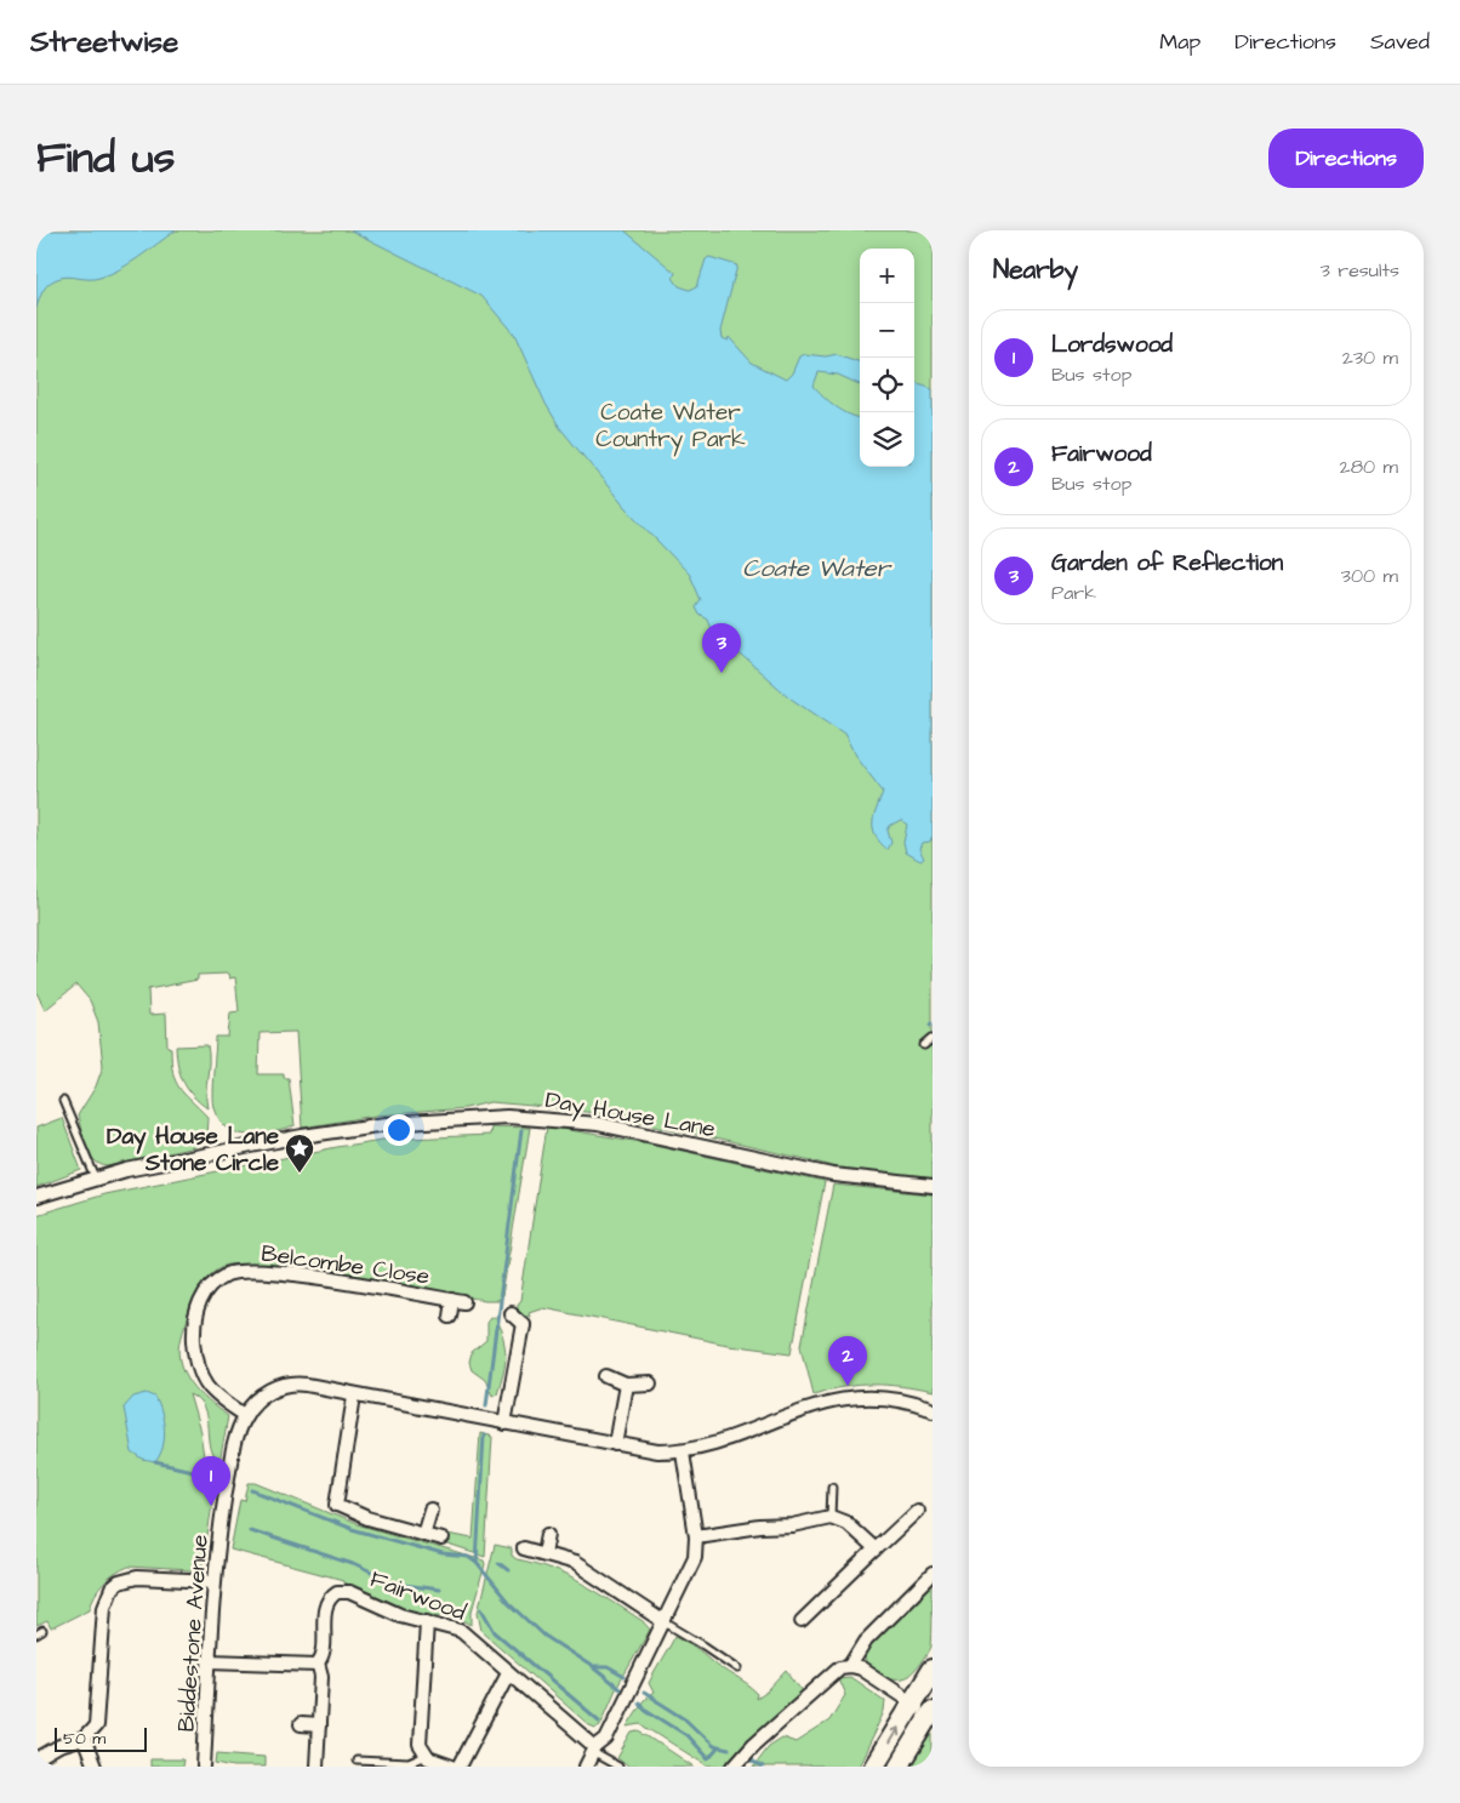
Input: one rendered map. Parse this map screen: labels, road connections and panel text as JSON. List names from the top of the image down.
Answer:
{
  "streets": {
    "street": [
      "Day House Lane",
      "Belcombe Close",
      "Fairwood",
      "Biddestone Avenue"
    ]
  },
  "crossings": [
    ["Belcombe Close", "Biddestone Avenue"]
  ],
  "water": ["Coate Water"],
  "parks": ["Coate Water Country Park"],
  "places": {
    "place": ["Day House Lane Stone Circle"]
  },
  "scale_bar": "50 m",
  "page": {
    "header": "Streetwise",
    "nav": ["Map", "Directions", "Saved"],
    "title": "Find us",
    "buttons": "Directions",
    "heading": ["Nearby", "3 results"],
    "map_buttons": ["+", "−"],
    "list": [
      {
        "mark": "1",
        "name": "Lordswood",
        "note": "Bus stop",
        "value": "230 m"
      },
      {
        "mark": "2",
        "name": "Fairwood",
        "note": "Bus stop",
        "value": "280 m"
      },
      {
        "mark": "3",
        "name": "Garden of Reflection",
        "note": "Park",
        "value": "300 m"
      }
    ],
    "pins": ["3", "2", "1"],
    "scale": "50 m"
  }
}
